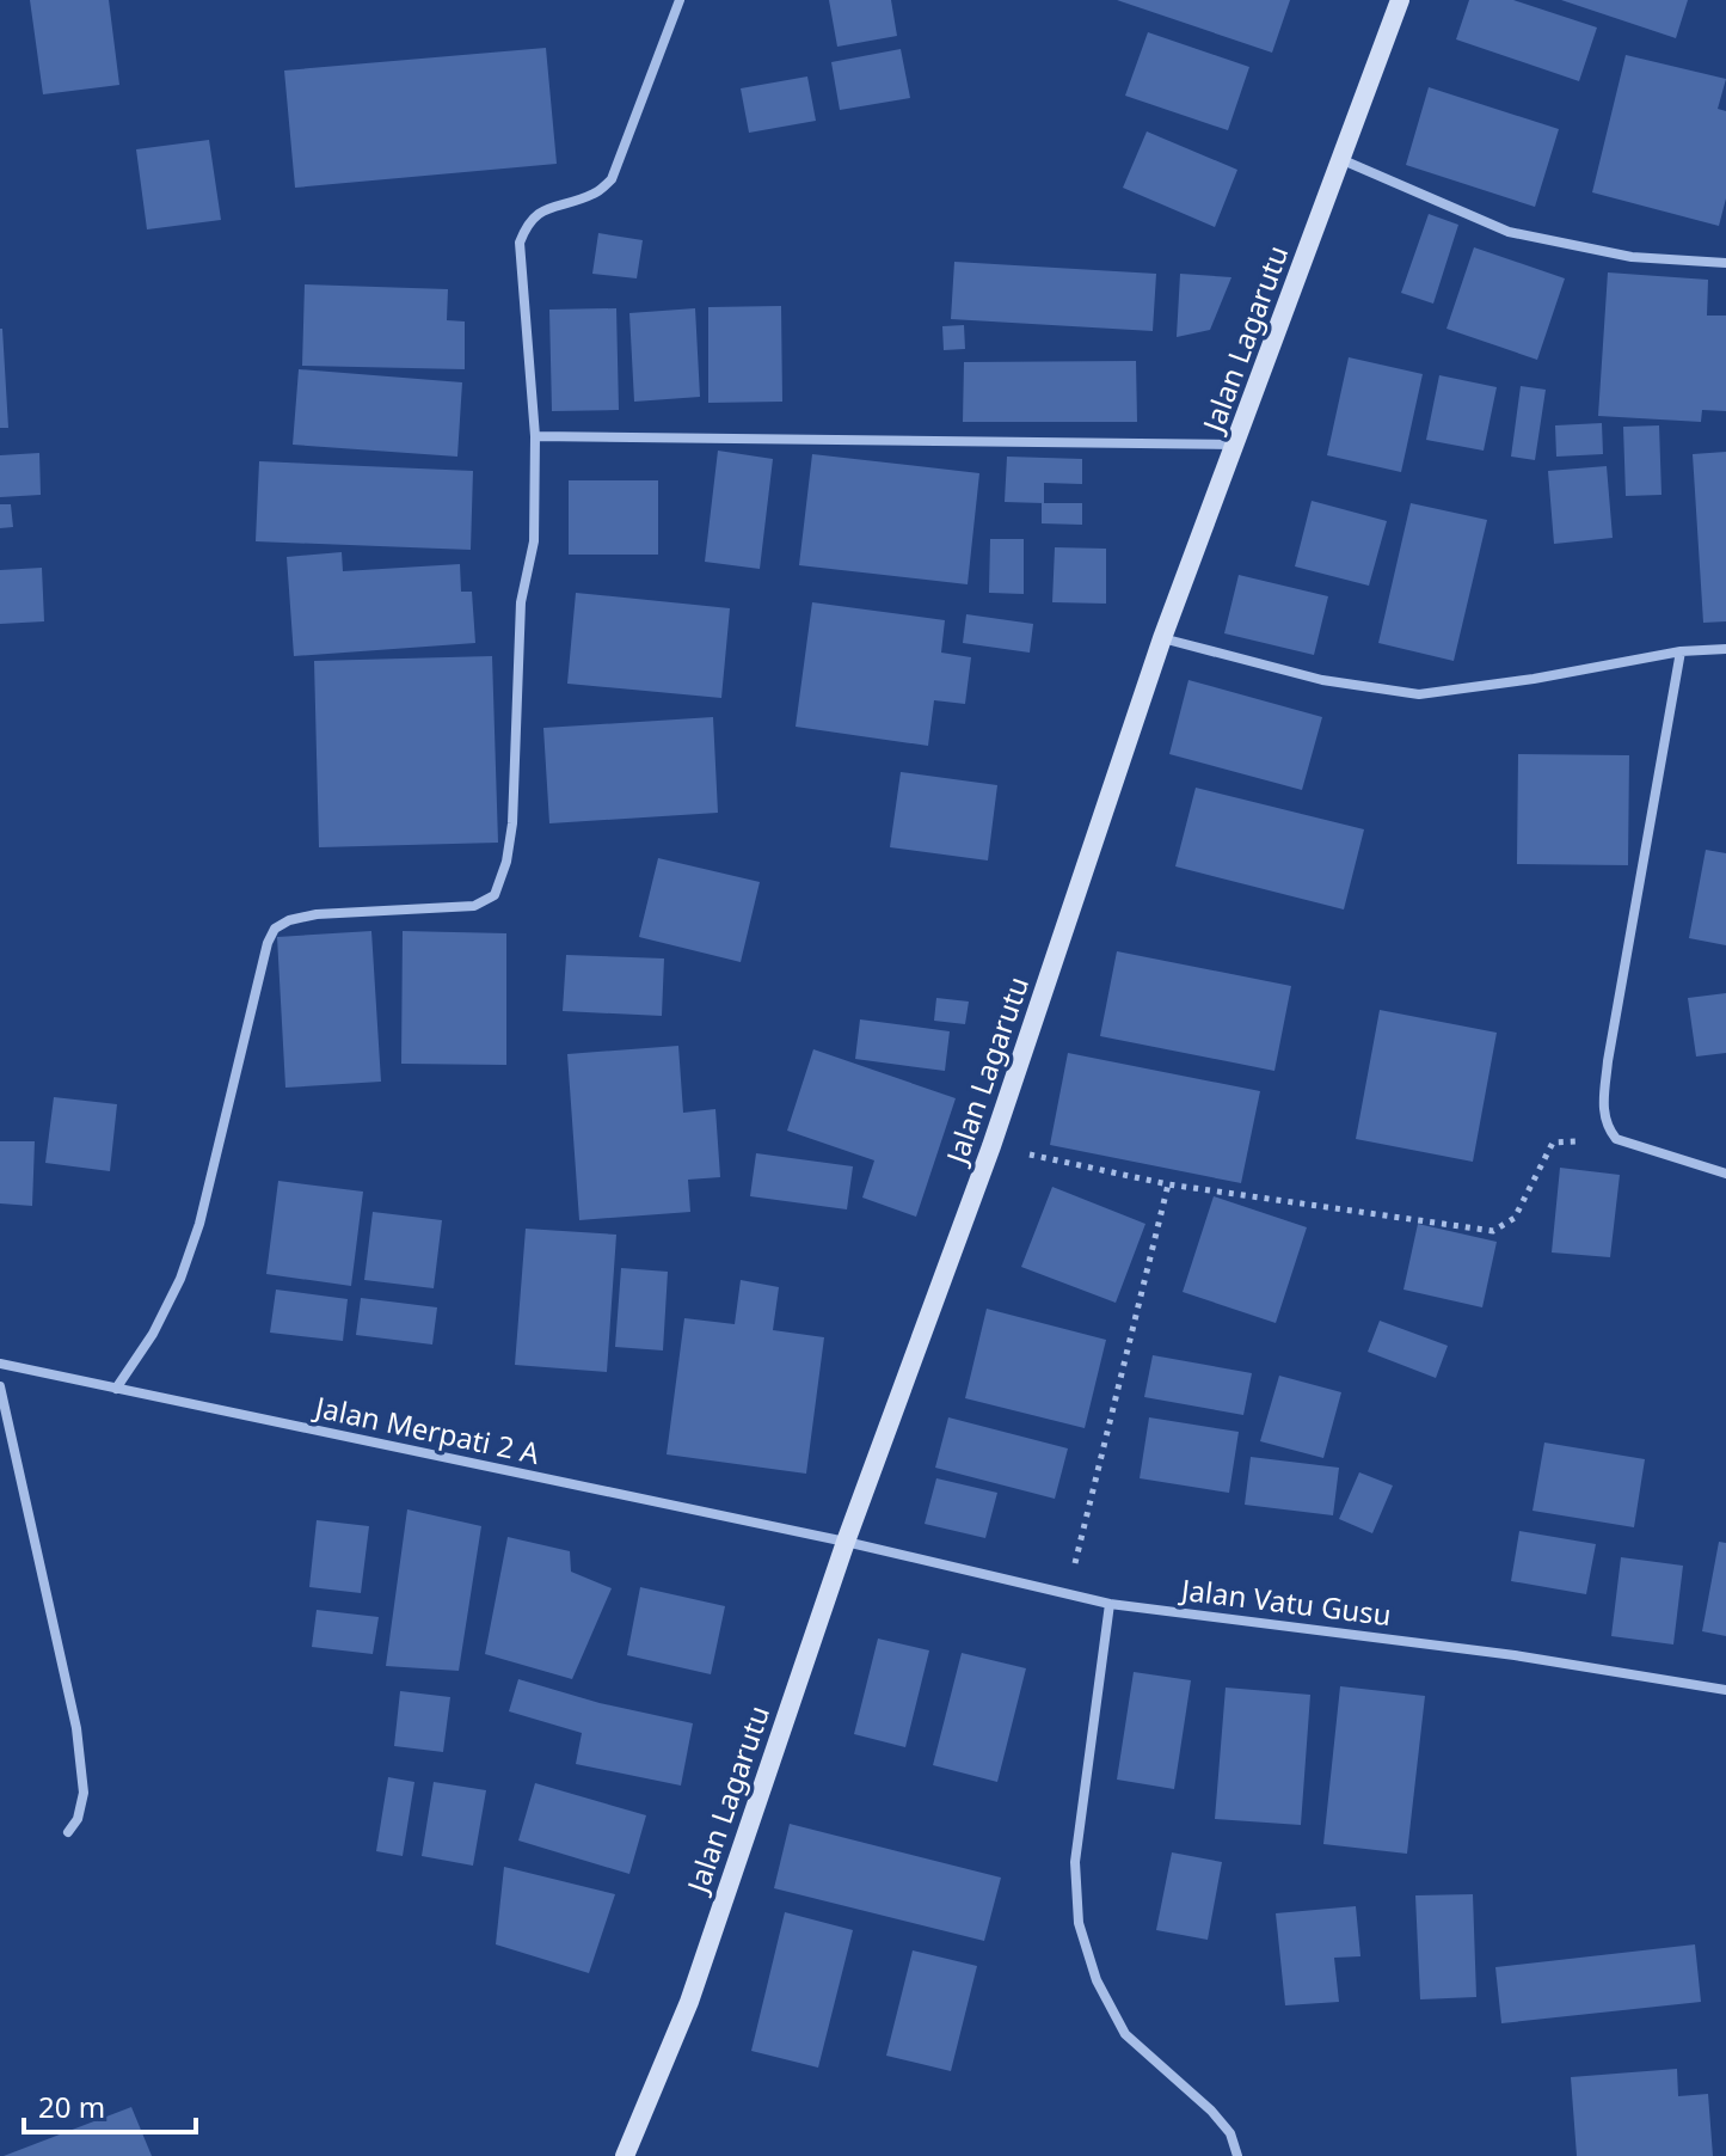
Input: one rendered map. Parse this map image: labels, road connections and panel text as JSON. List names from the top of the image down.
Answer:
{
  "streets": {
    "street": ["Jalan Lagarutu", "Jalan Merpati 2 A", "Jalan Vatu Gusu"]
  },
  "crossings": [
    ["Jalan Lagarutu", "Jalan Merpati 2 A"],
    ["Jalan Lagarutu", "Jalan Vatu Gusu"],
    ["Jalan Merpati 2 A", "Jalan Vatu Gusu"]
  ],
  "scale_bar": "20 m"
}
